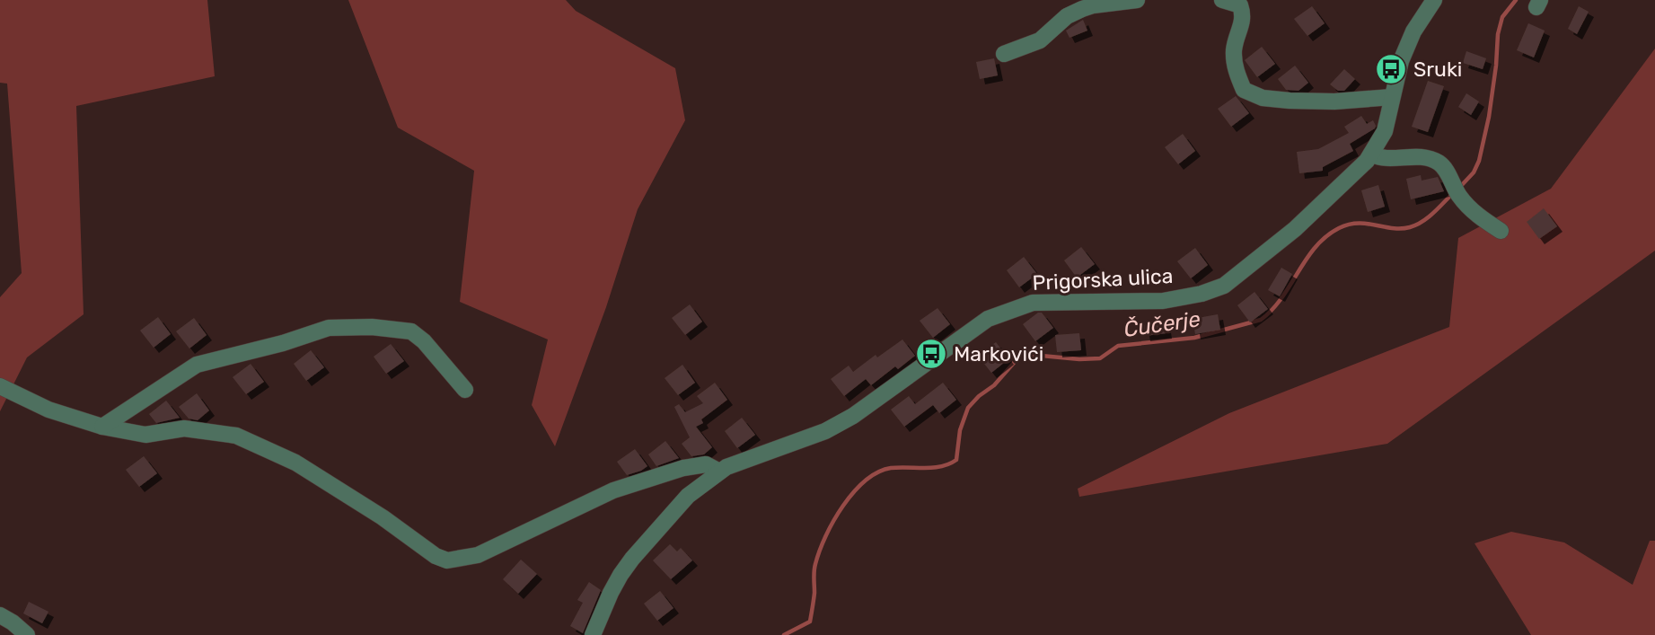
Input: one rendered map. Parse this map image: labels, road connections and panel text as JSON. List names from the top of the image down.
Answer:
{
  "streets": {
    "street": ["Prigorska ulica"]
  },
  "water": ["Čučerje"],
  "places": {
    "bus stop": ["Sruki", "Markovići"]
  }
}
